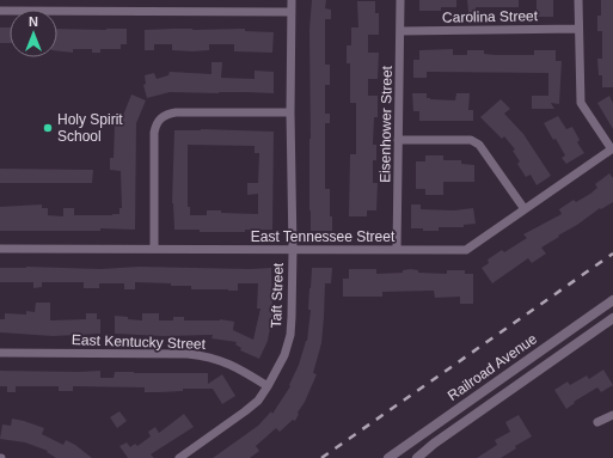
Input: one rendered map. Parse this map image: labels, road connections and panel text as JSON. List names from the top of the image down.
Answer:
{
  "streets": {
    "street": [
      "Carolina Street",
      "Eisenhower Street",
      "East Tennessee Street",
      "Taft Street",
      "East Kentucky Street",
      "Railroad Avenue"
    ]
  },
  "crossings": [
    ["Carolina Street", "Eisenhower Street"],
    ["Eisenhower Street", "East Tennessee Street"],
    ["East Tennessee Street", "Taft Street"],
    ["Taft Street", "East Kentucky Street"]
  ],
  "places": ["Holy Spirit School"],
  "north": "top"
}
